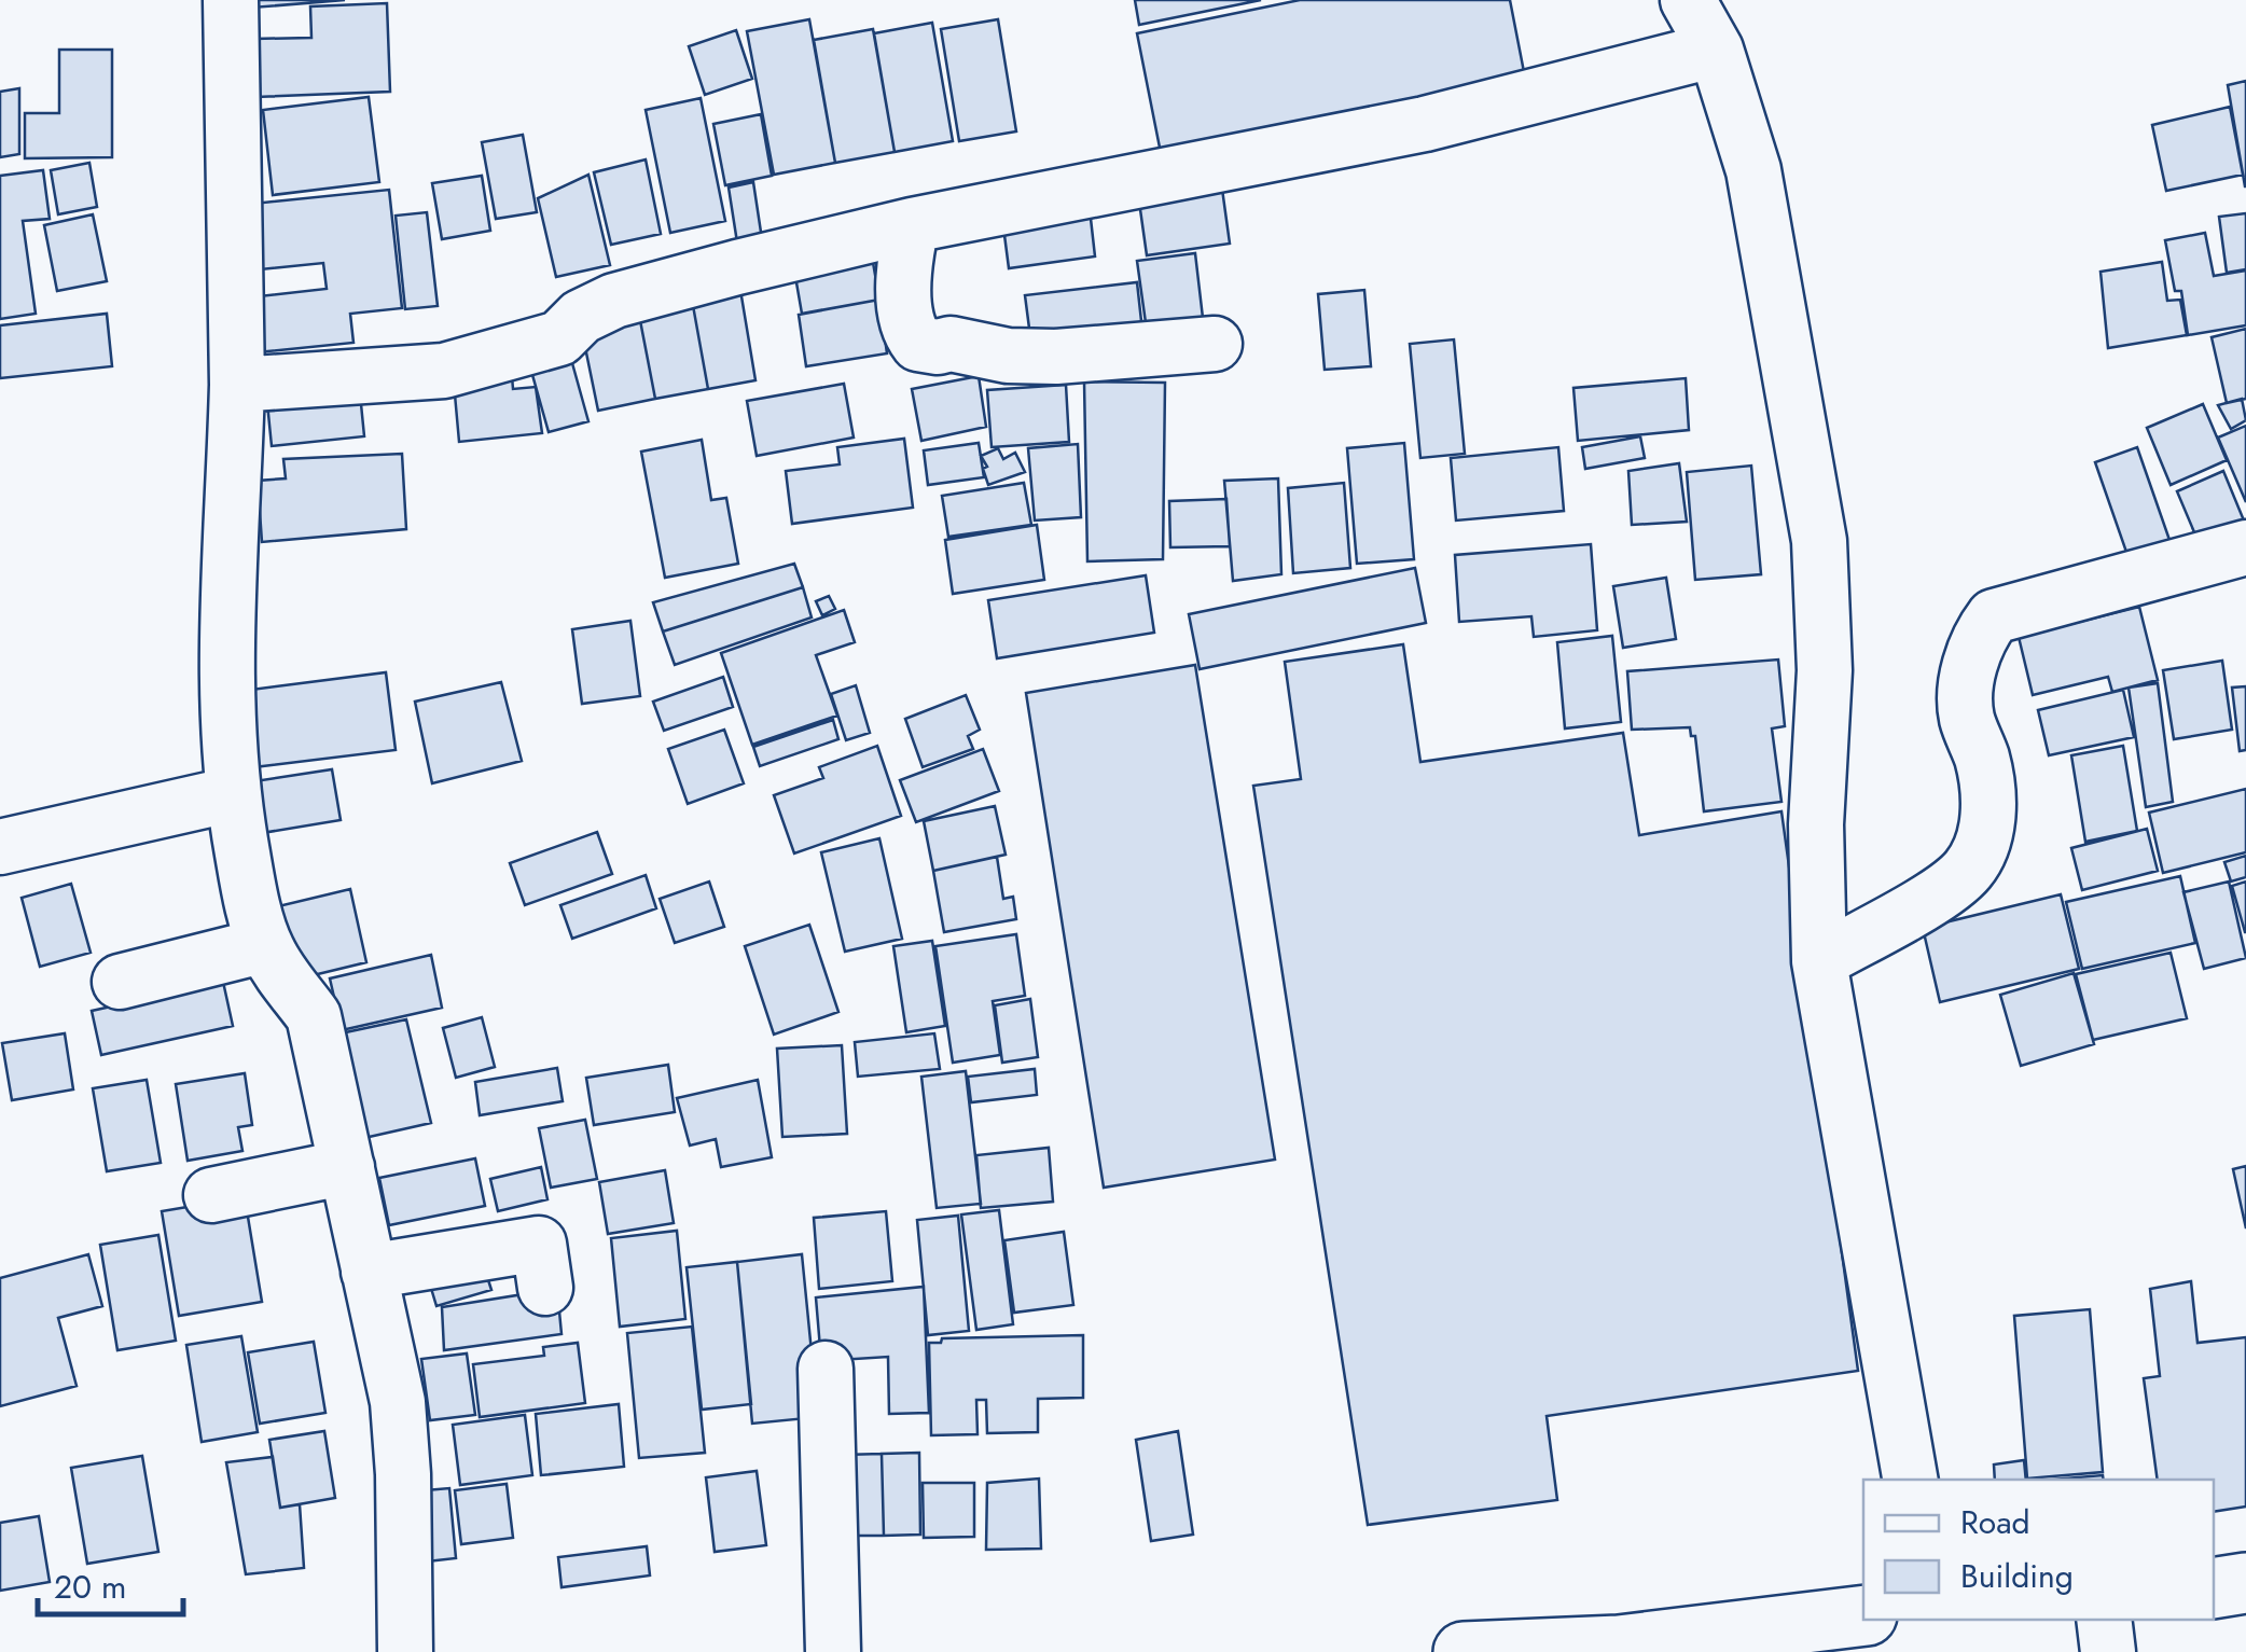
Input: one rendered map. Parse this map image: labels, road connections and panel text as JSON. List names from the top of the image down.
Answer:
{
  "legend": ["Road", "Building"],
  "scale_bar": "20 m"
}
